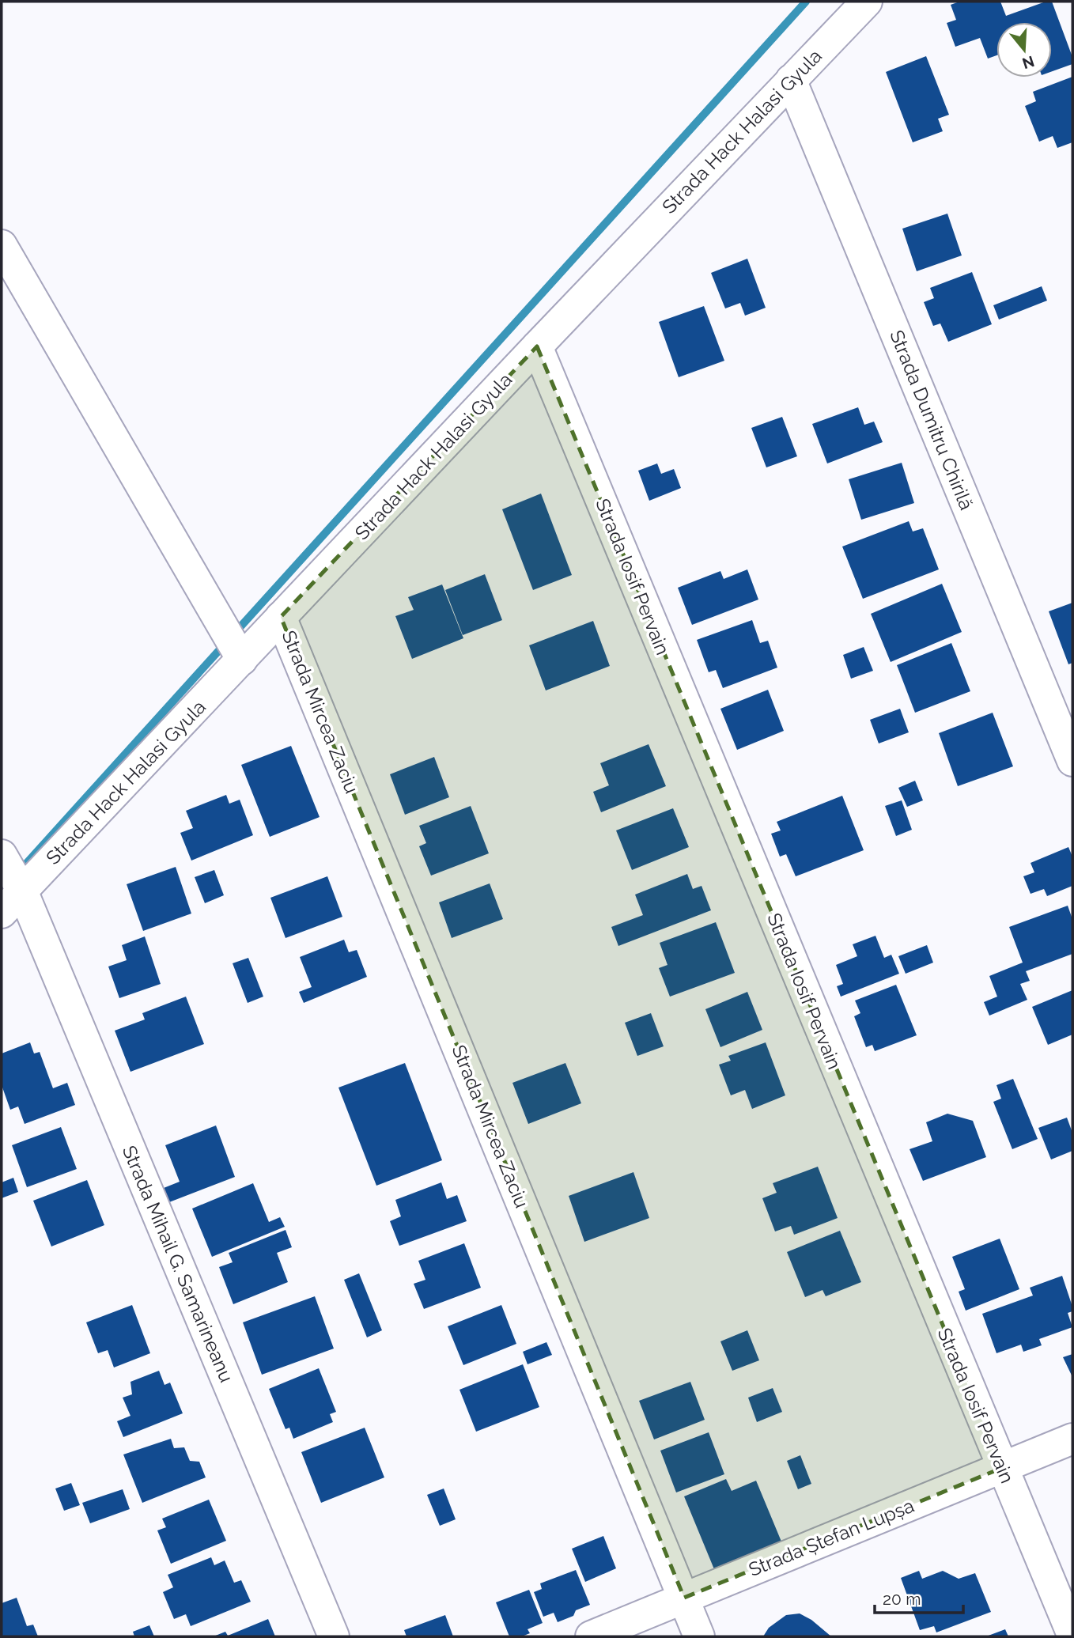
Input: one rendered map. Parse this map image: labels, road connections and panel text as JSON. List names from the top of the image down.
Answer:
{
  "streets": {
    "street": [
      "Strada Hack Halasi Gyula",
      "Strada Dumitru Chirilă",
      "Strada Iosif Pervain",
      "Strada Mircea Zaciu",
      "Strada Mihail G. Samarineanu",
      "Strada Ștefan Lupșa"
    ]
  },
  "crossings": [
    ["Strada Hack Halasi Gyula", "Strada Dumitru Chirilă"],
    ["Strada Hack Halasi Gyula", "Strada Iosif Pervain"],
    ["Strada Hack Halasi Gyula", "Strada Mircea Zaciu"],
    ["Strada Hack Halasi Gyula", "Strada Mihail G. Samarineanu"],
    ["Strada Iosif Pervain", "Strada Ștefan Lupșa"],
    ["Strada Mircea Zaciu", "Strada Ștefan Lupșa"]
  ],
  "scale_bar": "20 m",
  "north": "bottom"
}
